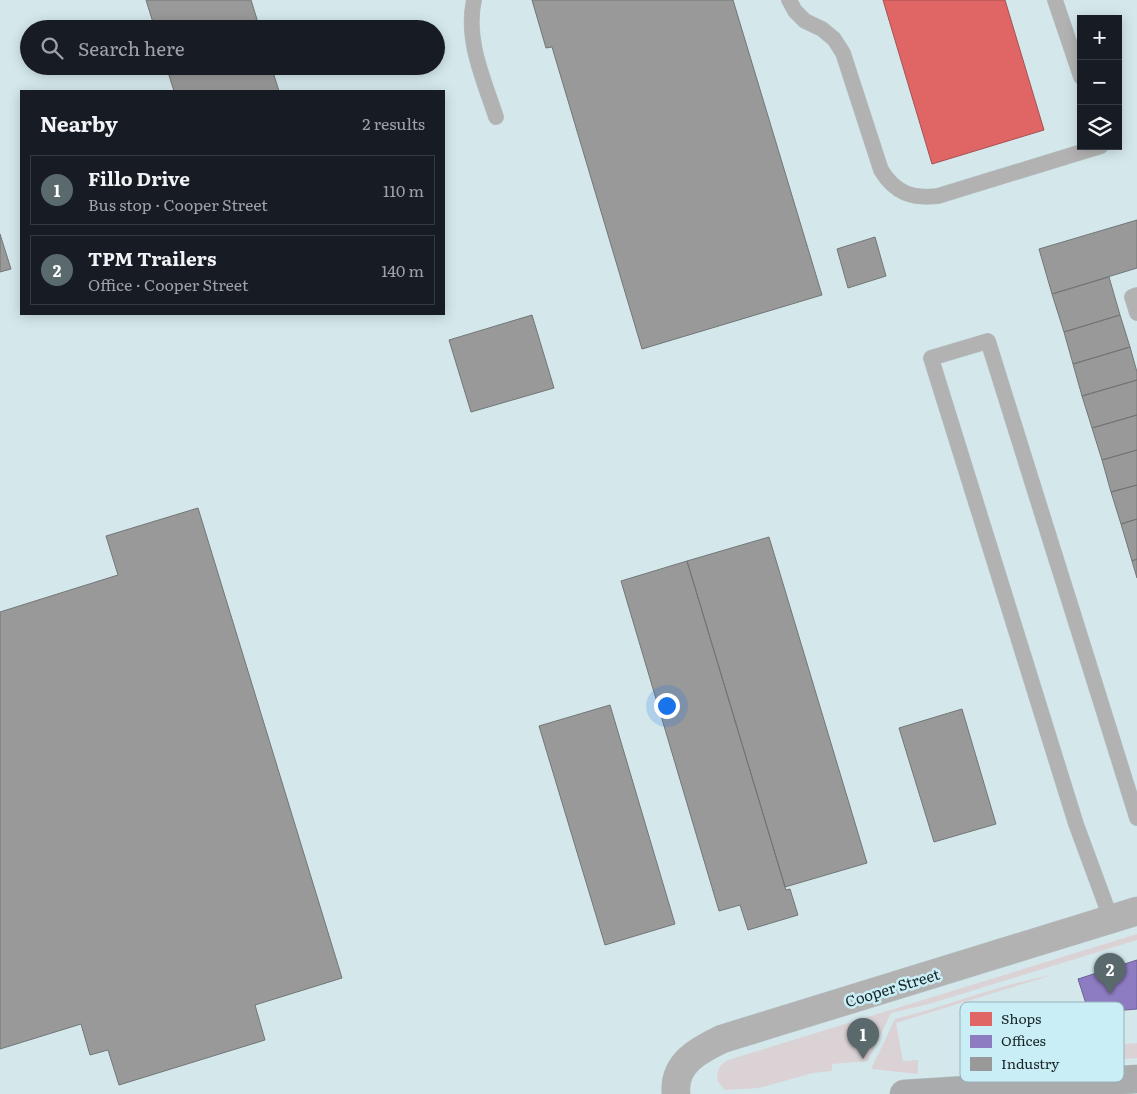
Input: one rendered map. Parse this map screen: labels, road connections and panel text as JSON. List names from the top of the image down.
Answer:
{
  "streets": {
    "street": ["Cooper Street"]
  },
  "legend": ["Shops", "Offices", "Industry"],
  "page": {
    "map_buttons": ["+", "−"],
    "search": "Search here",
    "heading": ["Nearby", "2 results"],
    "list": [
      {
        "mark": "1",
        "name": "Fillo Drive",
        "note": "Bus stop · Cooper Street",
        "value": "110 m"
      },
      {
        "mark": "2",
        "name": "TPM Trailers",
        "note": "Office · Cooper Street",
        "value": "140 m"
      }
    ],
    "pins": ["2", "1"]
  }
}
